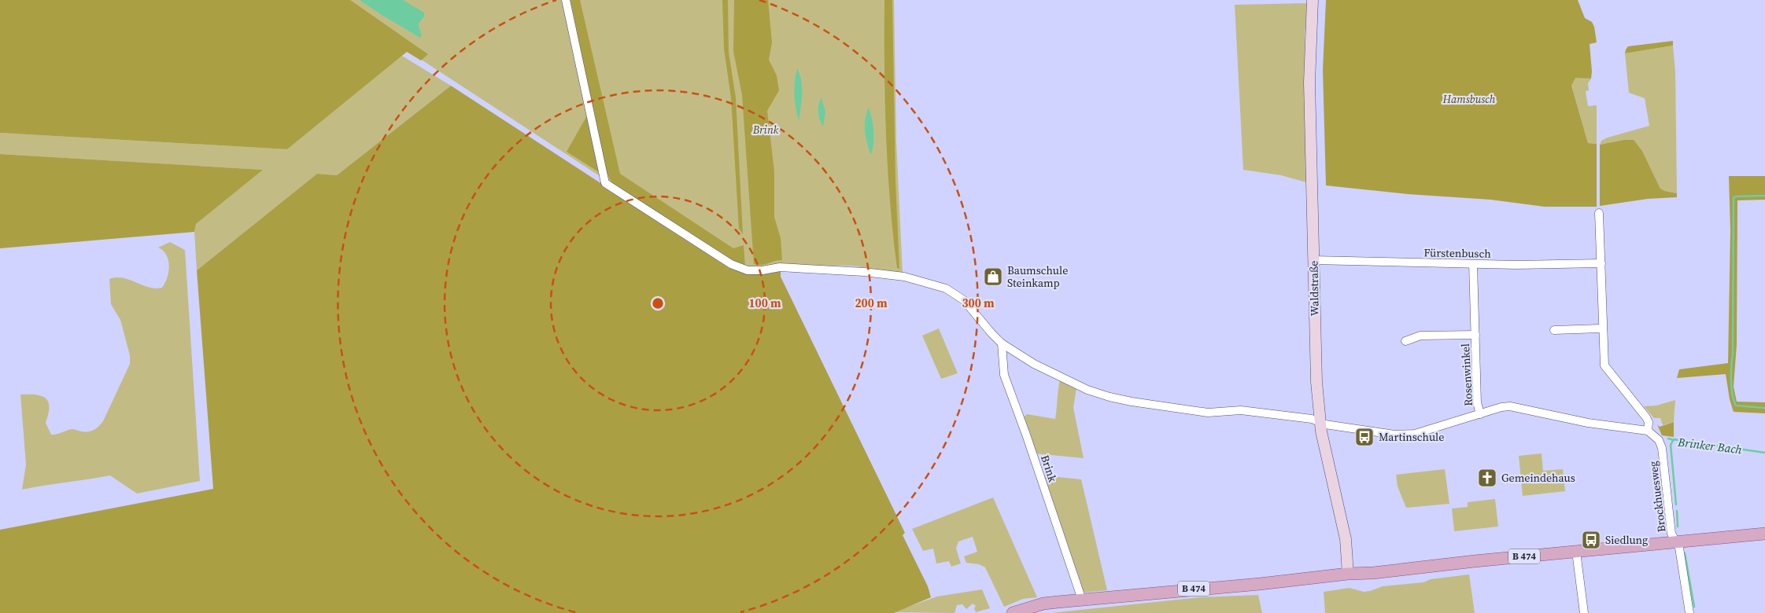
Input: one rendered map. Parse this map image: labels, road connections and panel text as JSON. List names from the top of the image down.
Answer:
{
  "streets": {
    "main road": ["B 474"],
    "street": [
      "Fürstenbusch",
      "Waldstraße",
      "Rosenwinkel",
      "Brink",
      "Brockhuesweg"
    ]
  },
  "crossings": [
    ["Fürstenbusch", "Waldstraße"],
    ["Fürstenbusch", "Rosenwinkel"],
    ["Fürstenbusch", "Brockhuesweg"],
    ["Waldstraße", "B 474"],
    ["Brink", "B 474"],
    ["Brockhuesweg", "B 474"]
  ],
  "water": ["Brinker Bach"],
  "parks": ["Hamsbusch", "Brink"],
  "places": {
    "shop": ["Baumschule Steinkamp"],
    "bus stop": ["Martinschule", "Siedlung"],
    "church": ["Gemeindehaus"]
  },
  "rings": ["100 m", "200 m", "300 m"]
}
